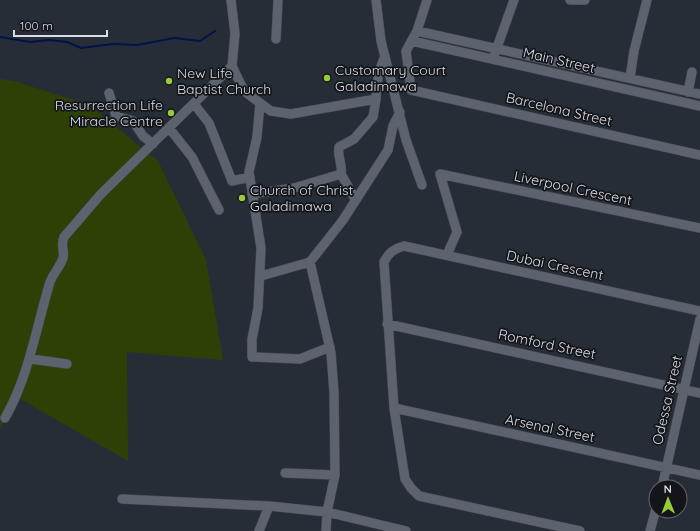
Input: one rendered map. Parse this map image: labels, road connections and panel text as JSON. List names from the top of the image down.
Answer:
{
  "streets": {
    "street": [
      "Main Street",
      "Barcelona Street",
      "Liverpool Crescent",
      "Dubai Crescent",
      "Romford Street",
      "Odessa Street",
      "Arsenal Street"
    ]
  },
  "crossings": [
    ["Main Street", "Barcelona Street"],
    ["Liverpool Crescent", "Dubai Crescent"],
    ["Dubai Crescent", "Romford Street"],
    ["Romford Street", "Odessa Street"],
    ["Odessa Street", "Arsenal Street"]
  ],
  "places": [
    "Customary Court Galadimawa",
    "New Life Baptist Church",
    "Resurrection Life Miracle Centre",
    "Church of Christ Galadimawa"
  ],
  "scale_bar": "100 m",
  "north": "top"
}
